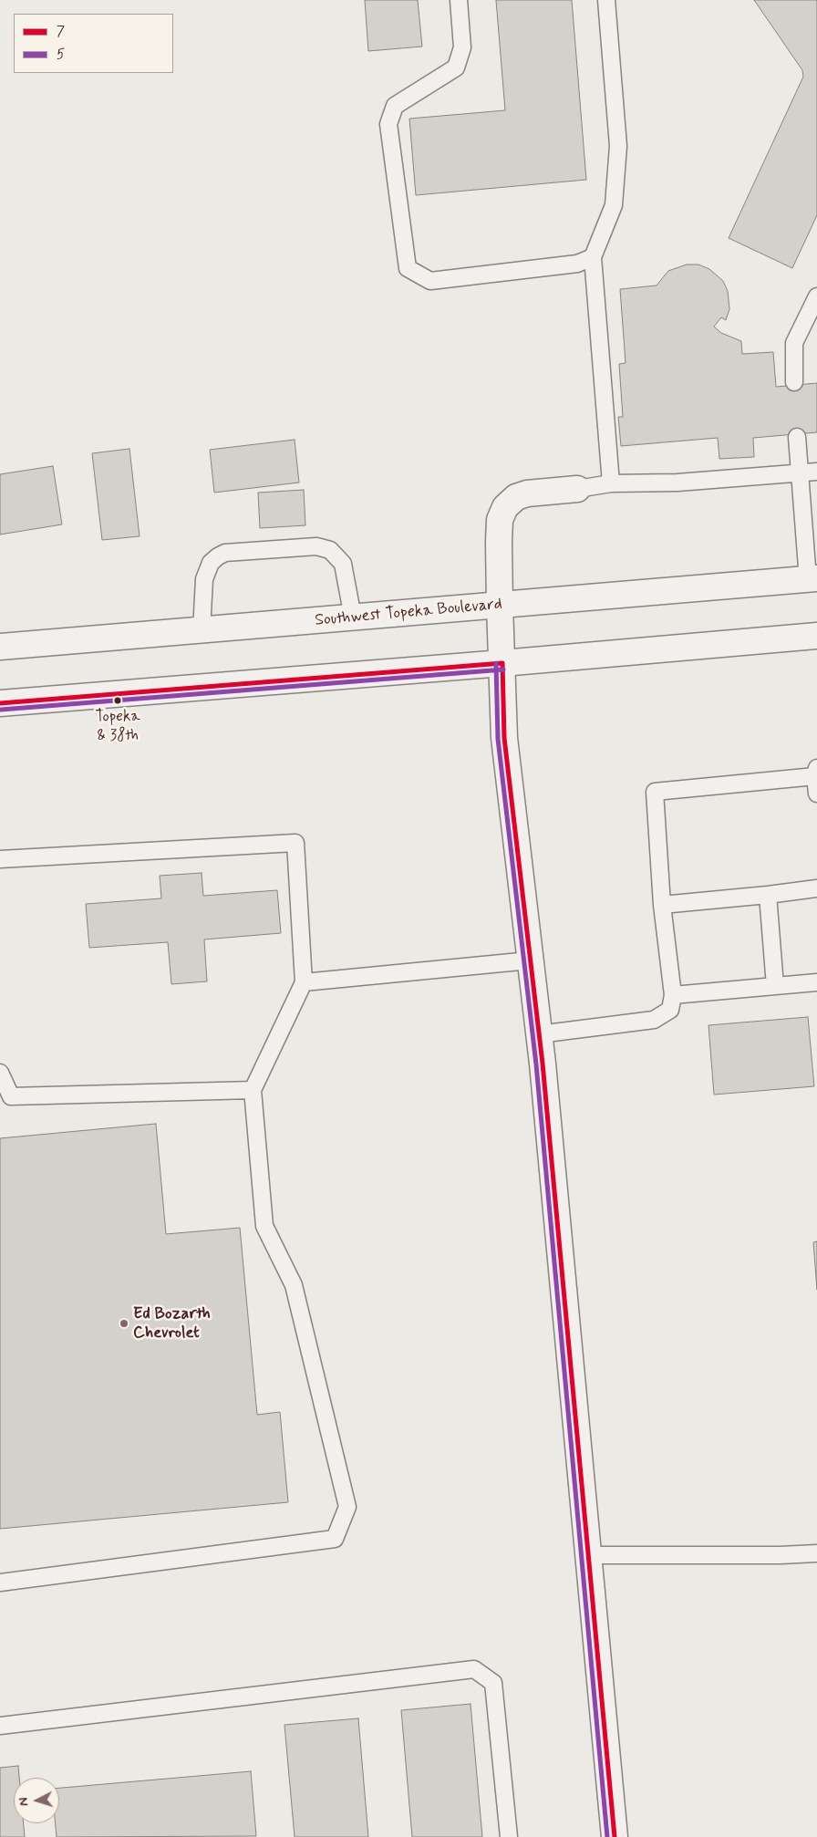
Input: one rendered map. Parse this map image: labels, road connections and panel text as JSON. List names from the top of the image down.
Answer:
{
  "streets": {
    "main road": ["Southwest Topeka Boulevard"]
  },
  "places": ["Topeka & 38th", "Ed Bozarth Chevrolet"],
  "lines": ["transit line 7", "transit line 5"],
  "legend": ["7", "5"],
  "north": "left"
}
